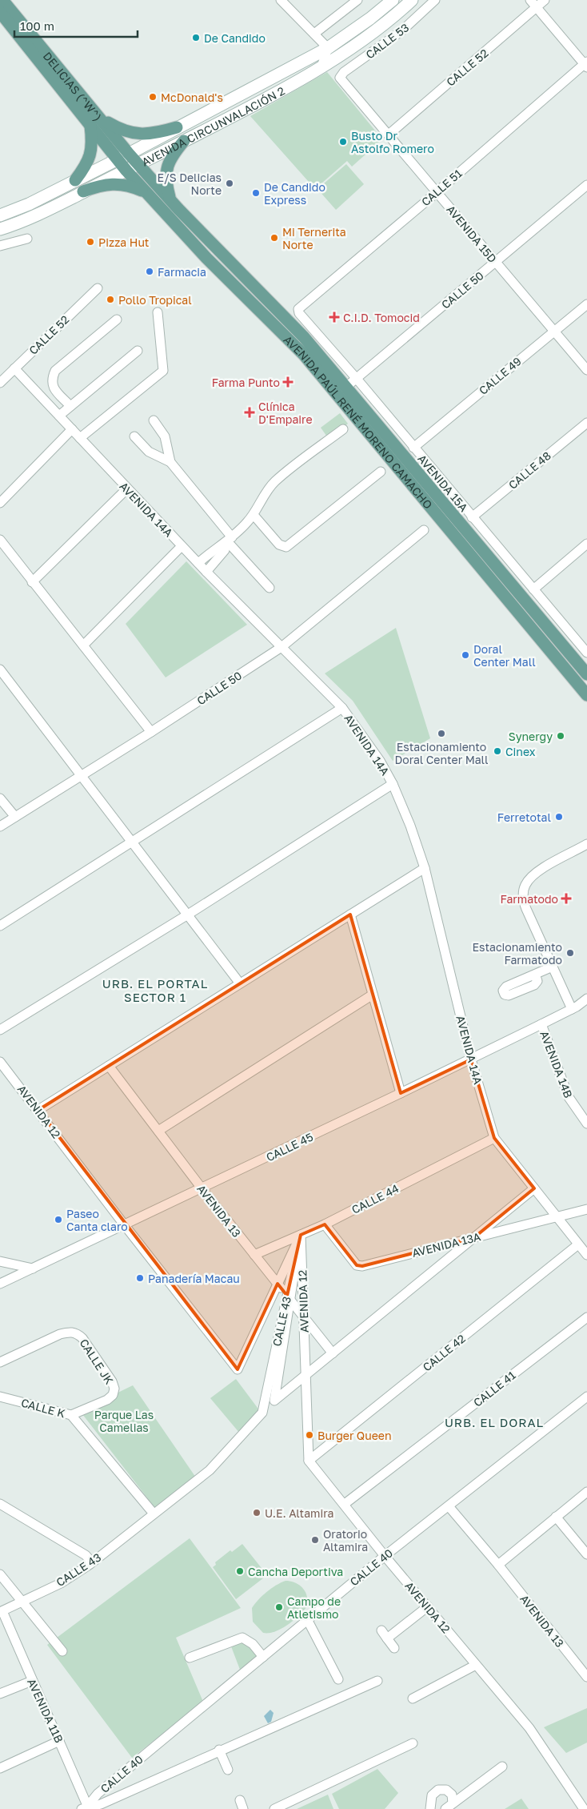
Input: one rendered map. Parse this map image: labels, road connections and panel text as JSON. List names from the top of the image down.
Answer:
{
  "streets": {
    "main road": ["DELICIAS (^W^)", "AVENIDA CIRCUNVALACIÓN 2", "AVENIDA PAÚL RENÉ MORENO CAMACHO"],
    "street": [
      "CALLE 53",
      "CALLE 52",
      "CALLE 51",
      "AVENIDA 15D",
      "CALLE 50",
      "CALLE 49",
      "CALLE 48",
      "AVENIDA 15A",
      "AVENIDA 14A",
      "AVENIDA 14B",
      "AVENIDA 12",
      "CALLE 45",
      "CALLE 44",
      "AVENIDA 13",
      "AVENIDA 13A",
      "CALLE 43",
      "CALLE 42",
      "CALLE JK",
      "CALLE 41",
      "CALLE K",
      "CALLE 40",
      "AVENIDA 11B"
    ]
  },
  "crossings": [
    ["CALLE 53", "AVENIDA 15D"],
    ["CALLE 52", "AVENIDA 15D"],
    ["CALLE 52", "AVENIDA 14A"],
    ["DELICIAS (^W^)", "AVENIDA CIRCUNVALACIÓN 2"],
    ["DELICIAS (^W^)", "AVENIDA PAÚL RENÉ MORENO CAMACHO"],
    ["AVENIDA CIRCUNVALACIÓN 2", "AVENIDA PAÚL RENÉ MORENO CAMACHO"],
    ["CALLE 51", "AVENIDA 15D"],
    ["CALLE 51", "AVENIDA 15A"],
    ["AVENIDA 15D", "CALLE 50"],
    ["AVENIDA 15D", "CALLE 49"],
    ["CALLE 50", "AVENIDA PAÚL RENÉ MORENO CAMACHO"],
    ["CALLE 50", "AVENIDA 15A"],
    ["CALLE 50", "AVENIDA 14A"],
    ["CALLE 49", "AVENIDA 15A"],
    ["CALLE 48", "AVENIDA 15A"],
    ["AVENIDA 14A", "CALLE 45"],
    ["AVENIDA 14A", "CALLE 44"],
    ["AVENIDA 14A", "CALLE 43"],
    ["AVENIDA 14A", "CALLE 42"],
    ["AVENIDA 14B", "CALLE 45"],
    ["AVENIDA 12", "CALLE 45"],
    ["AVENIDA 12", "CALLE 44"],
    ["AVENIDA 12", "CALLE 43"],
    ["AVENIDA 12", "CALLE 42"],
    ["AVENIDA 12", "CALLE 41"],
    ["AVENIDA 12", "CALLE 40"],
    ["CALLE 45", "AVENIDA 13"],
    ["CALLE 44", "AVENIDA 13"],
    ["CALLE 44", "AVENIDA 13A"],
    ["CALLE 44", "CALLE 43"],
    ["AVENIDA 13", "CALLE 43"],
    ["AVENIDA 13", "CALLE 40"],
    ["CALLE 43", "AVENIDA 11B"],
    ["CALLE JK", "CALLE K"],
    ["CALLE 40", "AVENIDA 11B"]
  ],
  "districts": ["URB. EL PORTAL SECTOR 1", "URB. EL DORAL"],
  "parks": ["Parque Las Camelias"],
  "places": {
    "other": [
      "De Candido",
      "McDonald's",
      "Busto Dr Astolfo Romero",
      "E/S Delicias Norte",
      "De Candido Express",
      "Mi Ternerita Norte",
      "Pizza Hut",
      "Farmacia",
      "Pollo Tropical",
      "Doral Center Mall",
      "Estacionamiento Doral Center Mall",
      "Synergy",
      "Cinex",
      "Ferretotal",
      "Estacionamiento Farmatodo",
      "Paseo Canta claro",
      "Panadería Macau",
      "Burger Queen",
      "U.E. Altamira",
      "Oratorio Altamira",
      "Cancha Deportiva",
      "Campo de Atletismo"
    ],
    "health": [
      "C.I.D. Tomocid",
      "Farma Punto",
      "Clínica D'Empaire",
      "Farmatodo"
    ]
  },
  "scale_bar": "100 m"
}
